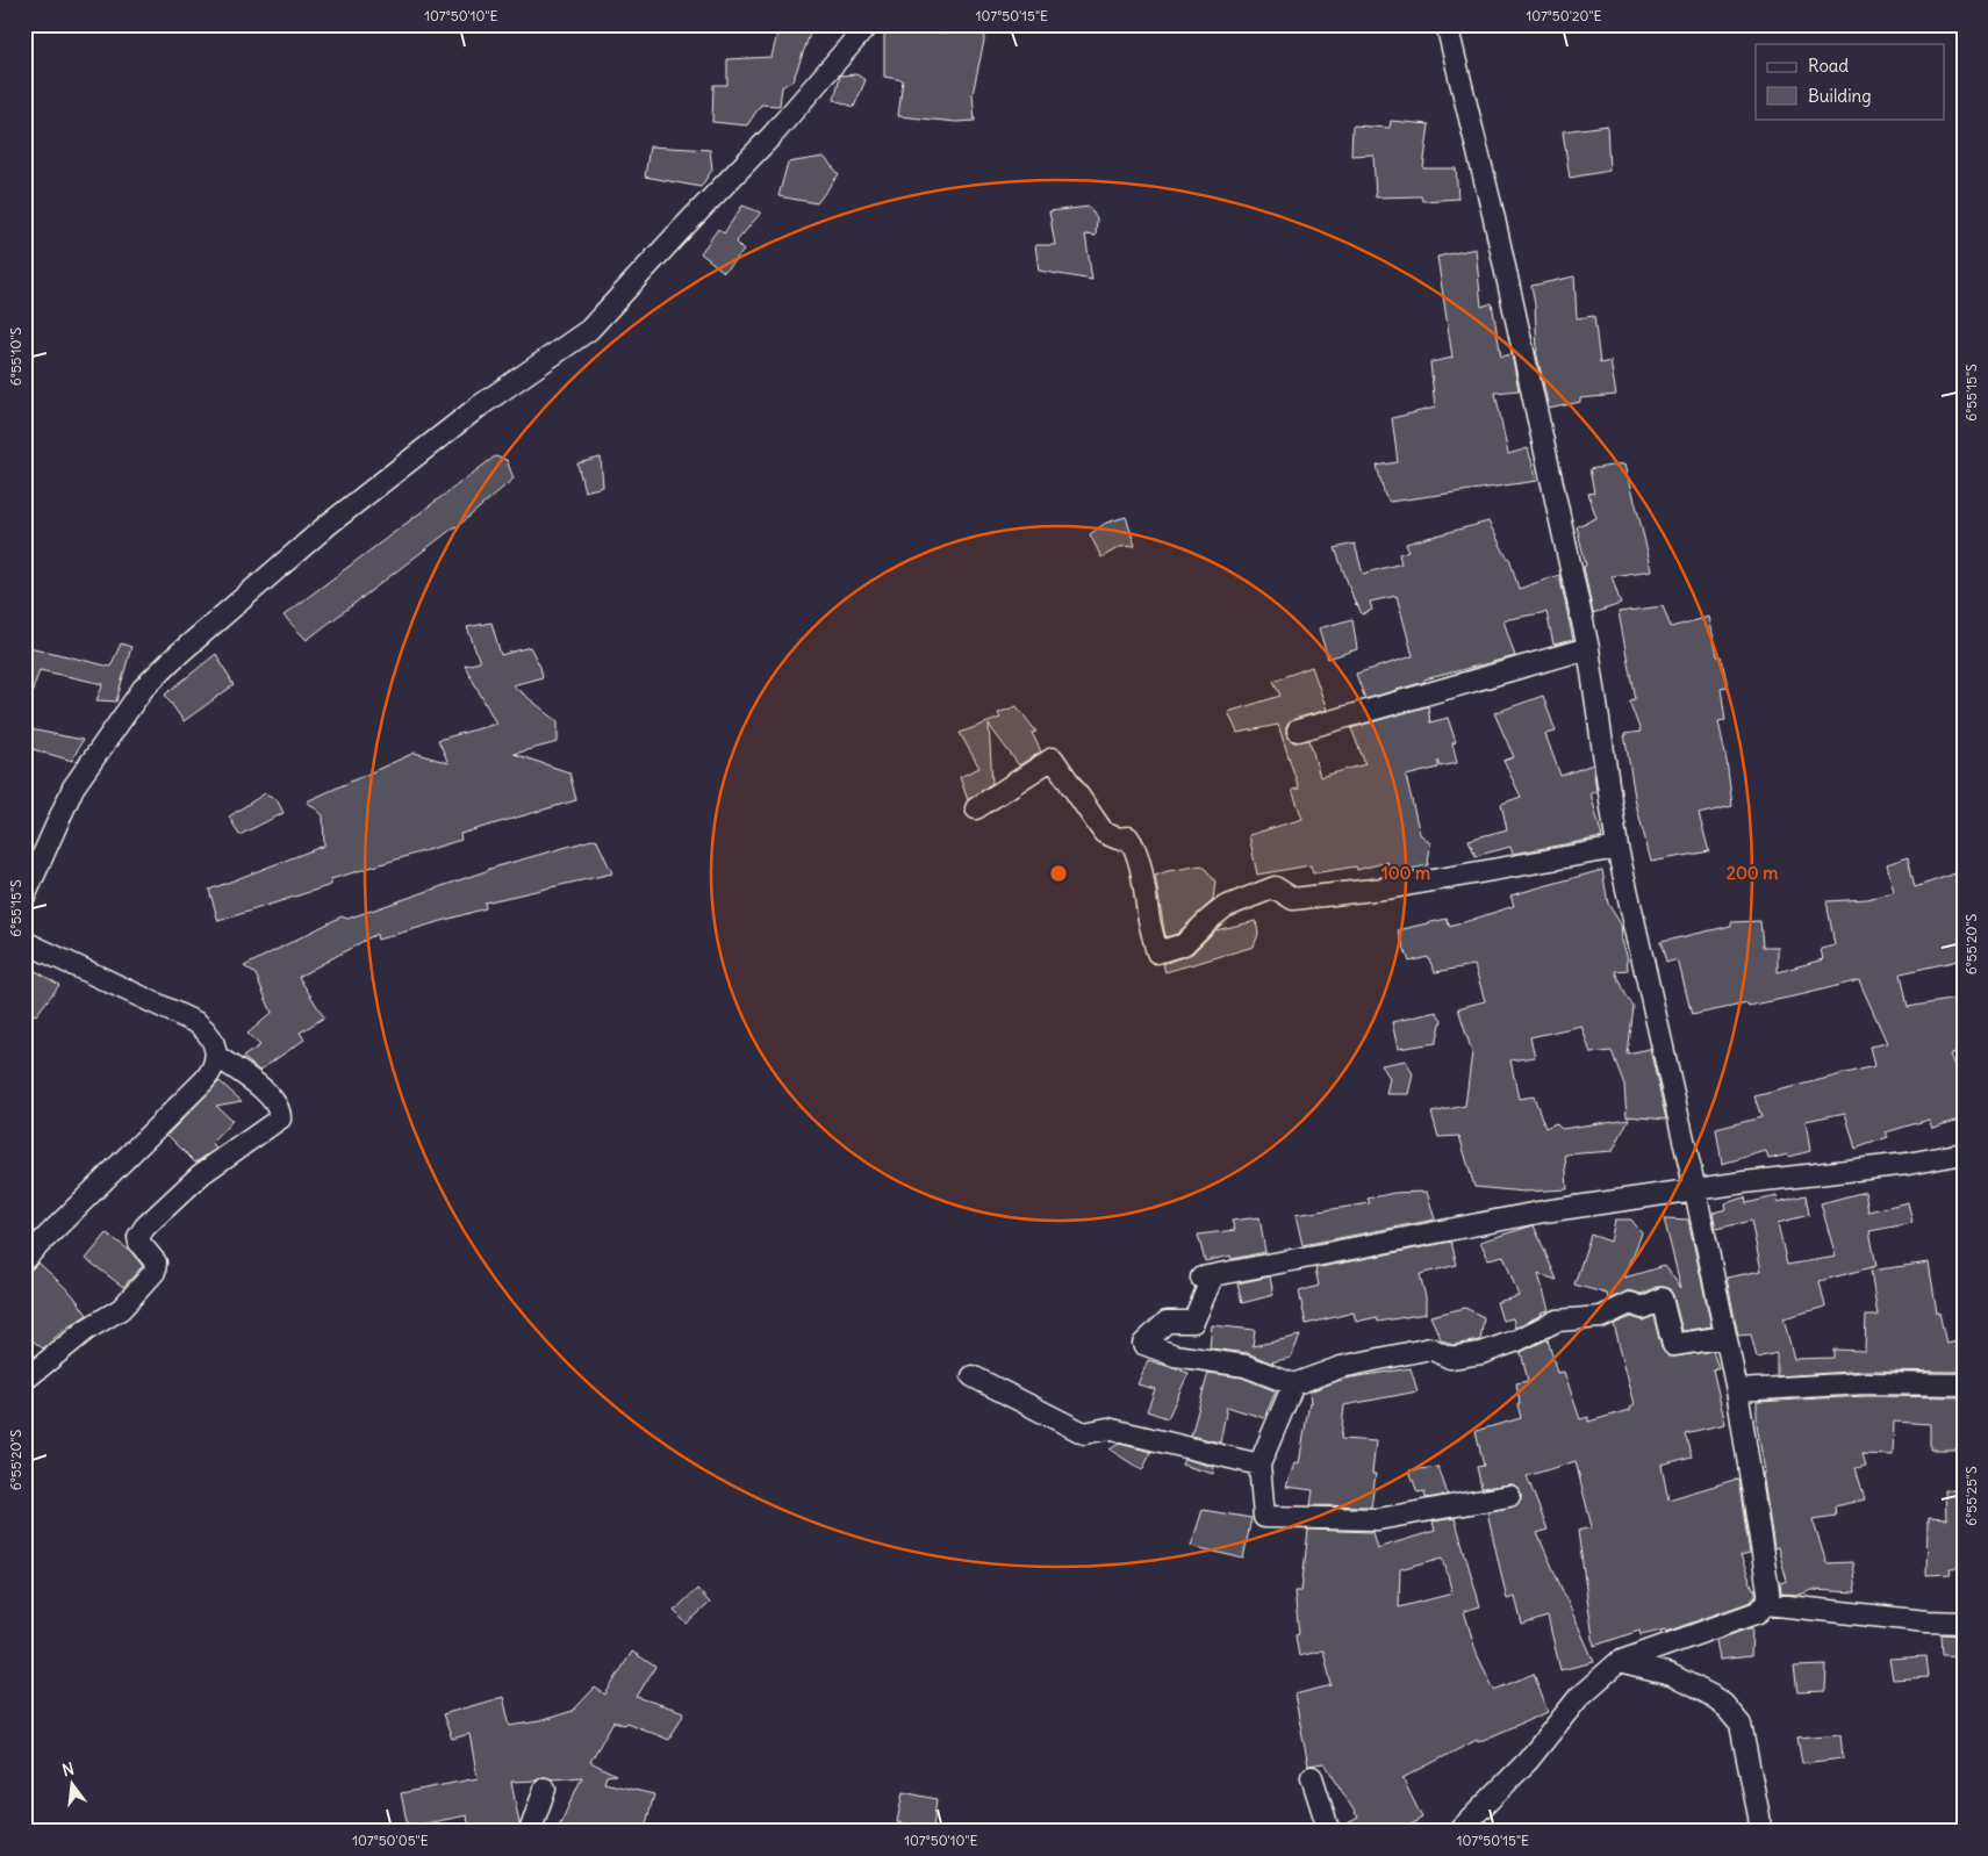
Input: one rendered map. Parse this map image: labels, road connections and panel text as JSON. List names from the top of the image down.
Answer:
{
  "legend": ["Road", "Building"],
  "north": "top",
  "coordinates": [
    "107°50'10\"E",
    "107°50'15\"E",
    "107°50'20\"E",
    "6°55'10\"S",
    "6°55'15\"S",
    "6°55'20\"S",
    "6°55'25\"S",
    "107°50'05\"E"
  ],
  "rings": ["100 m", "200 m"]
}
